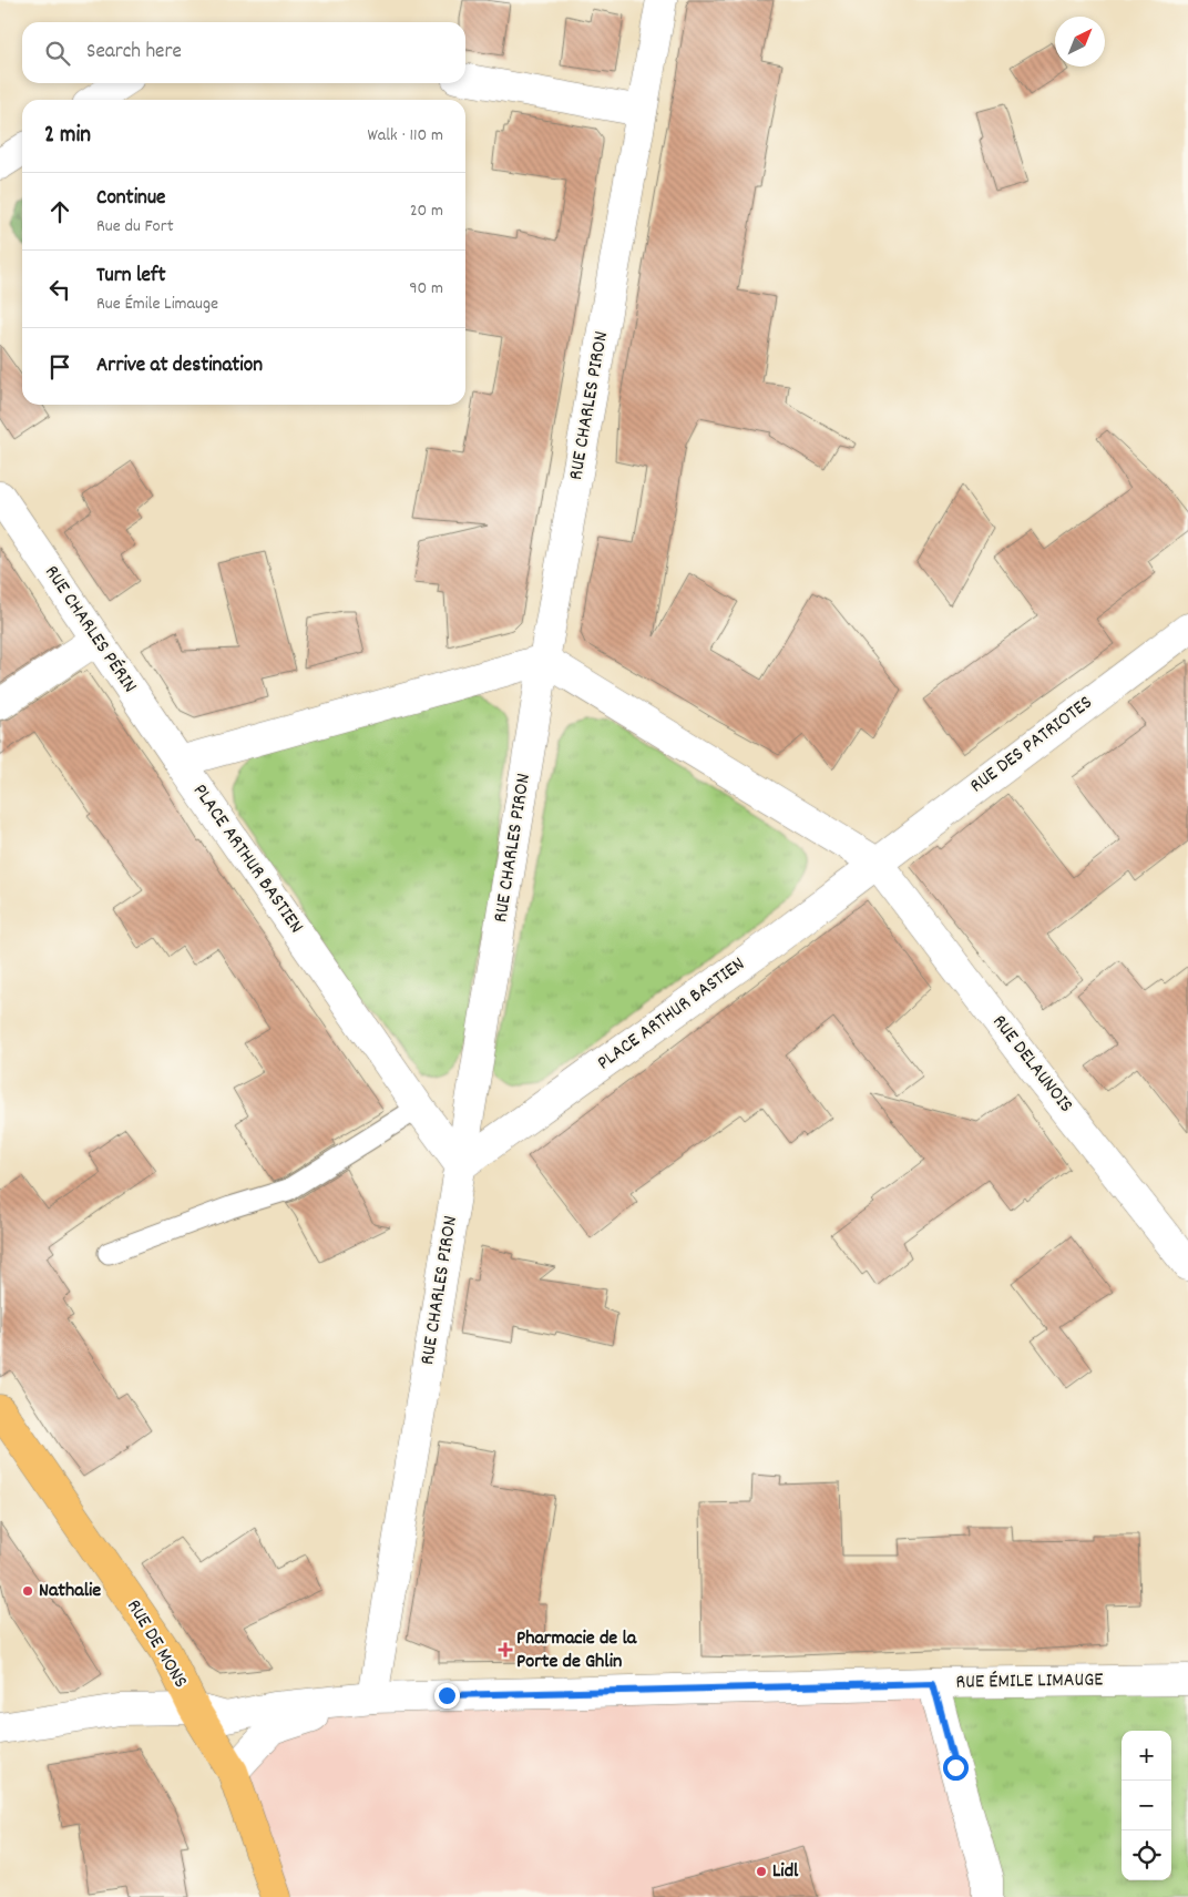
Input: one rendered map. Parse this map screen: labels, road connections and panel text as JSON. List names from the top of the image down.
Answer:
{
  "streets": {
    "main road": ["RUE DE MONS"],
    "street": [
      "RUE CHARLES PIRON",
      "RUE CHARLES PÉRIN",
      "RUE DES PATRIOTES",
      "PLACE ARTHUR BASTIEN",
      "RUE DELAUNOIS",
      "RUE ÉMILE LIMAUGE"
    ]
  },
  "crossings": [
    ["RUE CHARLES PIRON", "PLACE ARTHUR BASTIEN"],
    ["RUE CHARLES PIRON", "RUE ÉMILE LIMAUGE"],
    ["RUE CHARLES PÉRIN", "PLACE ARTHUR BASTIEN"],
    ["RUE DES PATRIOTES", "PLACE ARTHUR BASTIEN"],
    ["RUE DES PATRIOTES", "RUE DELAUNOIS"],
    ["PLACE ARTHUR BASTIEN", "RUE DELAUNOIS"]
  ],
  "places": {
    "other": ["Nathalie", "Lidl"],
    "health": ["Pharmacie de la Porte de Ghlin"]
  },
  "north": "top right",
  "page": {
    "search": "Search here",
    "heading": ["2 min", "Walk · 110 m"],
    "list": [
      ["Continue", "Rue du Fort", "20 m"],
      ["Turn left", "Rue Émile Limauge", "90 m"],
      "Arrive at destination"
    ],
    "map_buttons": ["+", "−"]
  }
}
